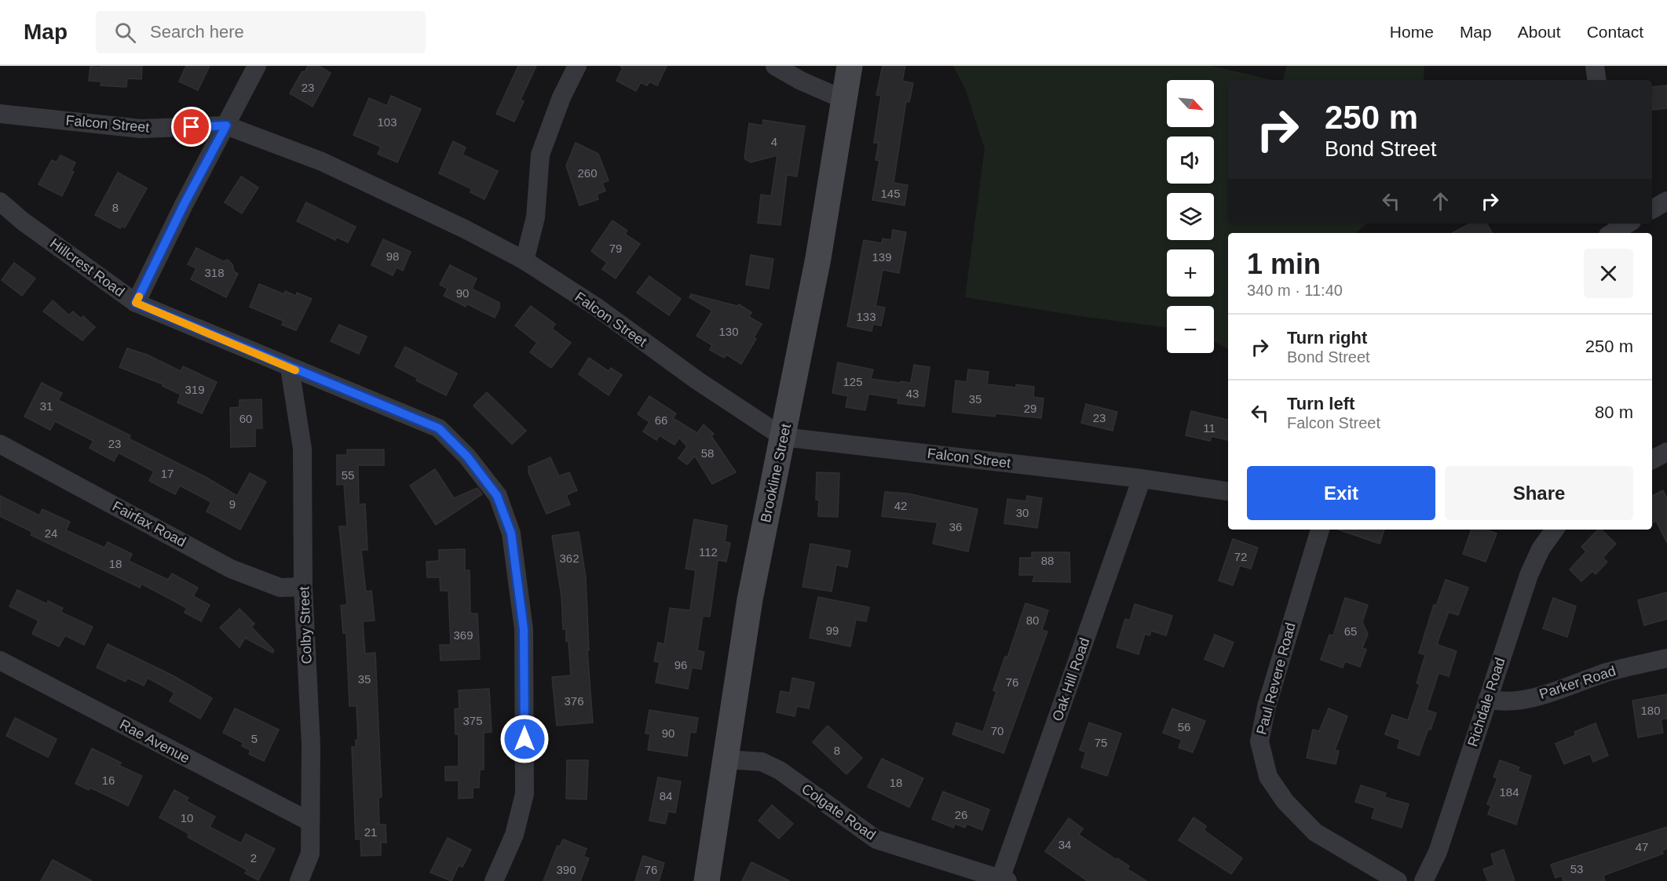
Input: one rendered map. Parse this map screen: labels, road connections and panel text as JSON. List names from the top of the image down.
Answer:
{
  "streets": {
    "street": [
      "Falcon Street",
      "Hillcrest Road",
      "Brookline Street",
      "Fairfax Road",
      "Colby Street",
      "Paul Revere Road",
      "Oak Hill Road",
      "Parker Road",
      "Richdale Road",
      "Rae Avenue",
      "Colgate Road"
    ]
  },
  "crossings": [
    ["Falcon Street", "Brookline Street"],
    ["Falcon Street", "Oak Hill Road"],
    ["Hillcrest Road", "Colby Street"],
    ["Brookline Street", "Colgate Road"],
    ["Fairfax Road", "Colby Street"],
    ["Colby Street", "Rae Avenue"],
    ["Oak Hill Road", "Colgate Road"],
    ["Parker Road", "Richdale Road"]
  ],
  "house_numbers": [
    "23",
    "103",
    "4",
    "260",
    "145",
    "8",
    "79",
    "98",
    "139",
    "318",
    "90",
    "133",
    "130",
    "125",
    "319",
    "43",
    "35",
    "31",
    "29",
    "23",
    "60",
    "66",
    "11",
    "23",
    "58",
    "17",
    "55",
    "9",
    "42",
    "30",
    "36",
    "24",
    "112",
    "72",
    "362",
    "88",
    "18",
    "80",
    "99",
    "65",
    "369",
    "96",
    "35",
    "76",
    "376",
    "180",
    "375",
    "56",
    "70",
    "90",
    "5",
    "75",
    "8",
    "16",
    "18",
    "184",
    "84",
    "26",
    "10",
    "21",
    "34",
    "47",
    "2",
    "53",
    "390",
    "76"
  ],
  "north": "bottom right",
  "page": {
    "header": "Map",
    "search": "Search here",
    "nav": [
      "Home",
      "Map",
      "About",
      "Contact"
    ],
    "map_buttons": ["+", "−"],
    "turn": ["250 m", "Bond Street"],
    "heading": ["1 min", "340 m · 11:40"],
    "list": [
      {
        "name": "Turn right",
        "note": "Bond Street",
        "value": "250 m"
      },
      {
        "name": "Turn left",
        "note": "Falcon Street",
        "value": "80 m"
      }
    ],
    "buttons": ["Exit", "Share"]
  }
}
